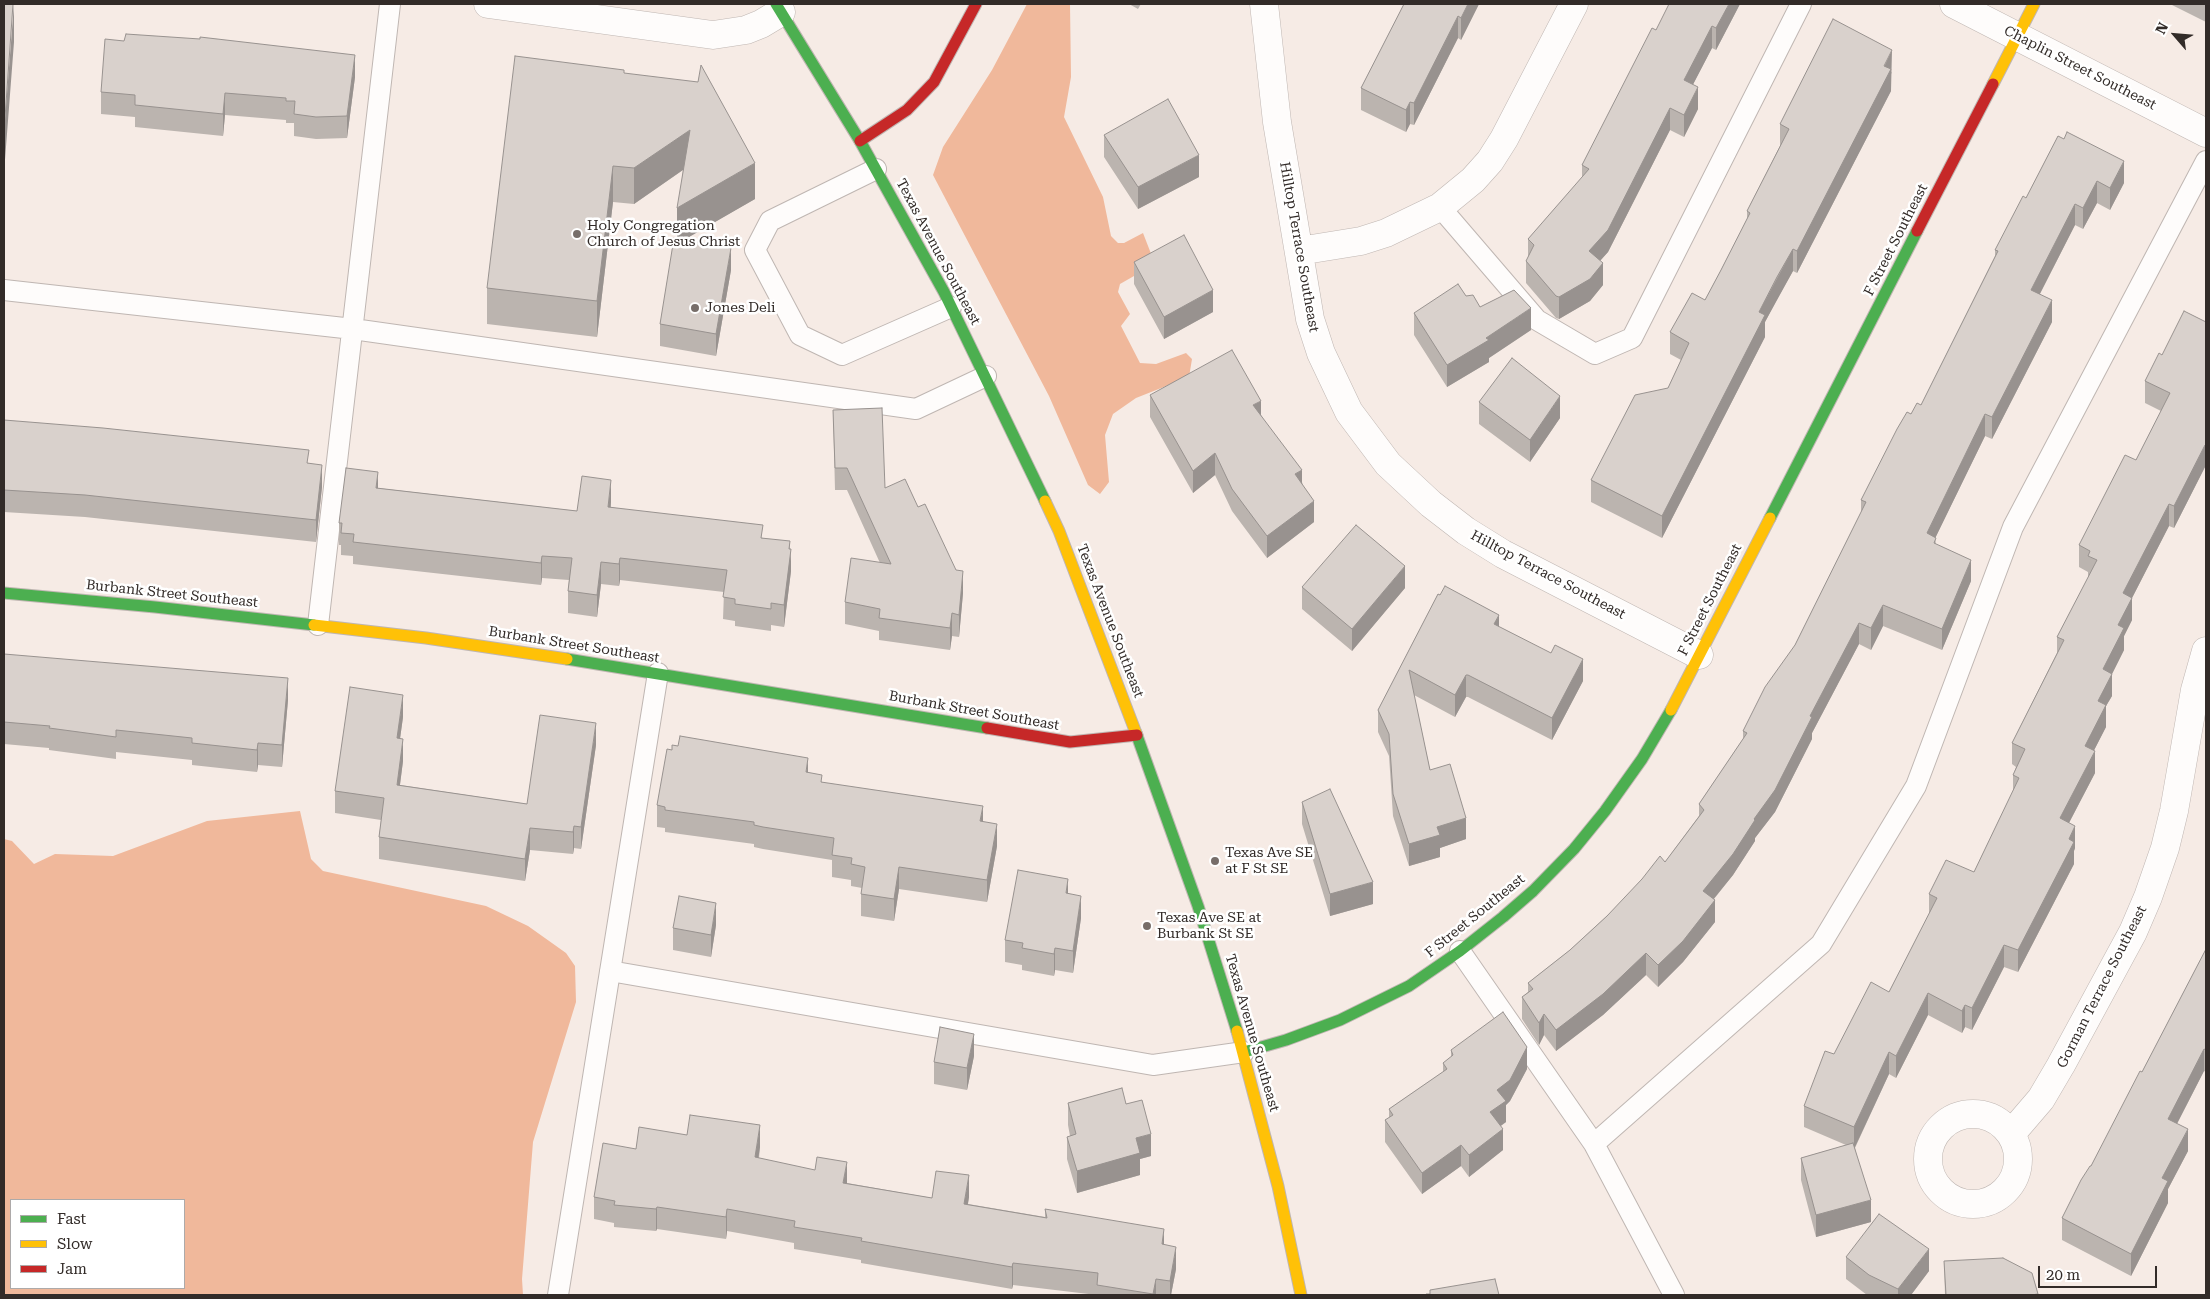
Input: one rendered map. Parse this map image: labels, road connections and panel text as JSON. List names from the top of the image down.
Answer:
{
  "streets": {
    "street": [
      "Chaplin Street Southeast",
      "F Street Southeast",
      "Hilltop Terrace Southeast",
      "Texas Avenue Southeast",
      "Burbank Street Southeast",
      "Gorman Terrace Southeast"
    ]
  },
  "crossings": [
    ["Chaplin Street Southeast", "F Street Southeast"],
    ["F Street Southeast", "Hilltop Terrace Southeast"],
    ["F Street Southeast", "Texas Avenue Southeast"],
    ["Texas Avenue Southeast", "Burbank Street Southeast"]
  ],
  "places": [
    "Holy Congregation Church of Jesus Christ",
    "Jones Deli",
    "Texas Ave SE at F St SE",
    "Texas Ave SE at Burbank St SE"
  ],
  "legend": ["Fast", "Slow", "Jam"],
  "scale_bar": "20 m",
  "north": "top left"
}
